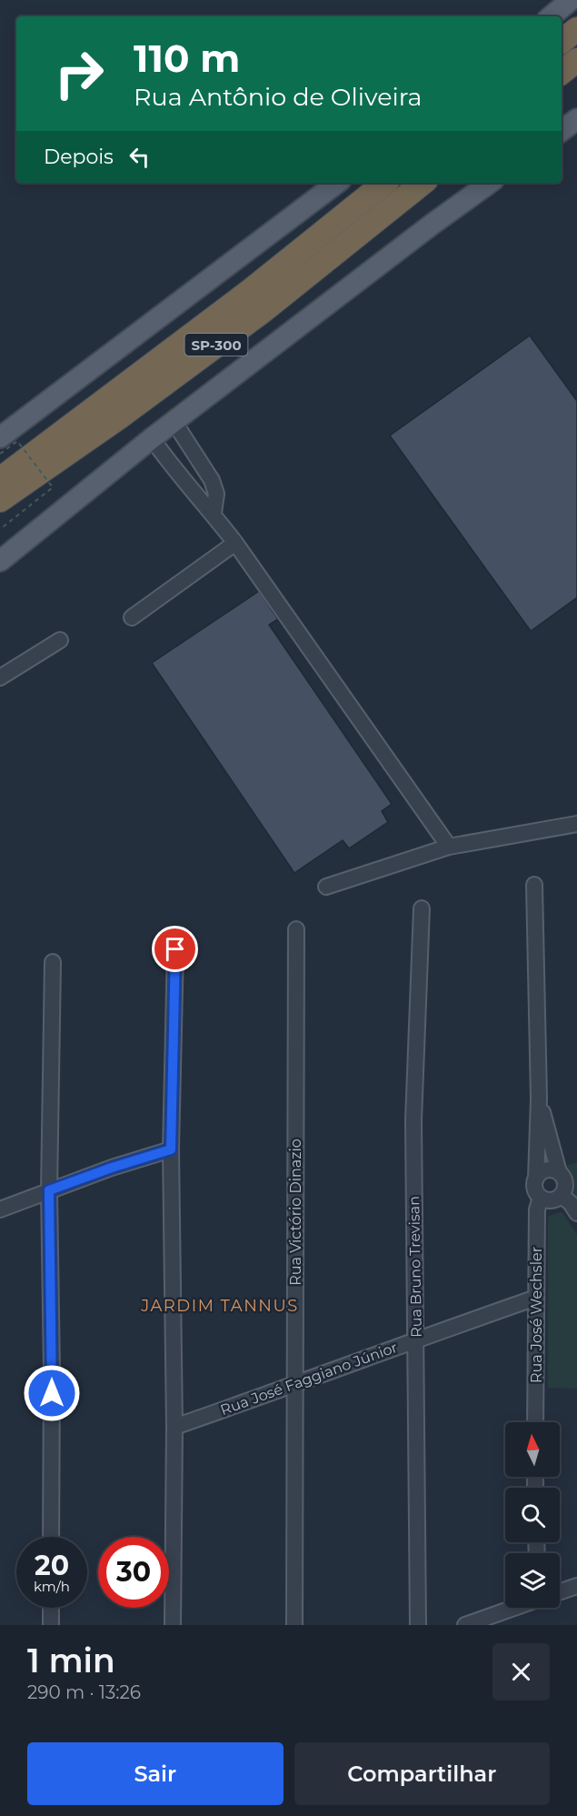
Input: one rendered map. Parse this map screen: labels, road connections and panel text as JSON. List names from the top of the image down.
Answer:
{
  "streets": {
    "highway": ["SP-300"],
    "street": [
      "Rua Victório Dinazio",
      "Rua Bruno Trevisan",
      "Rua José Wechsler",
      "Rua José Faggiano Júnior"
    ]
  },
  "crossings": [
    ["Rua Victório Dinazio", "Rua José Faggiano Júnior"],
    ["Rua Bruno Trevisan", "Rua José Faggiano Júnior"],
    ["Rua José Wechsler", "Rua José Faggiano Júnior"]
  ],
  "districts": ["JARDIM TANNUS"],
  "north": "top",
  "page": {
    "turn": ["110 m", "Rua Antônio de Oliveira"],
    "then": "Depois",
    "speed": "20 km/h",
    "limit": "30",
    "heading": ["1 min", "290 m · 13:26"],
    "buttons": ["Sair", "Compartilhar"]
  }
}
